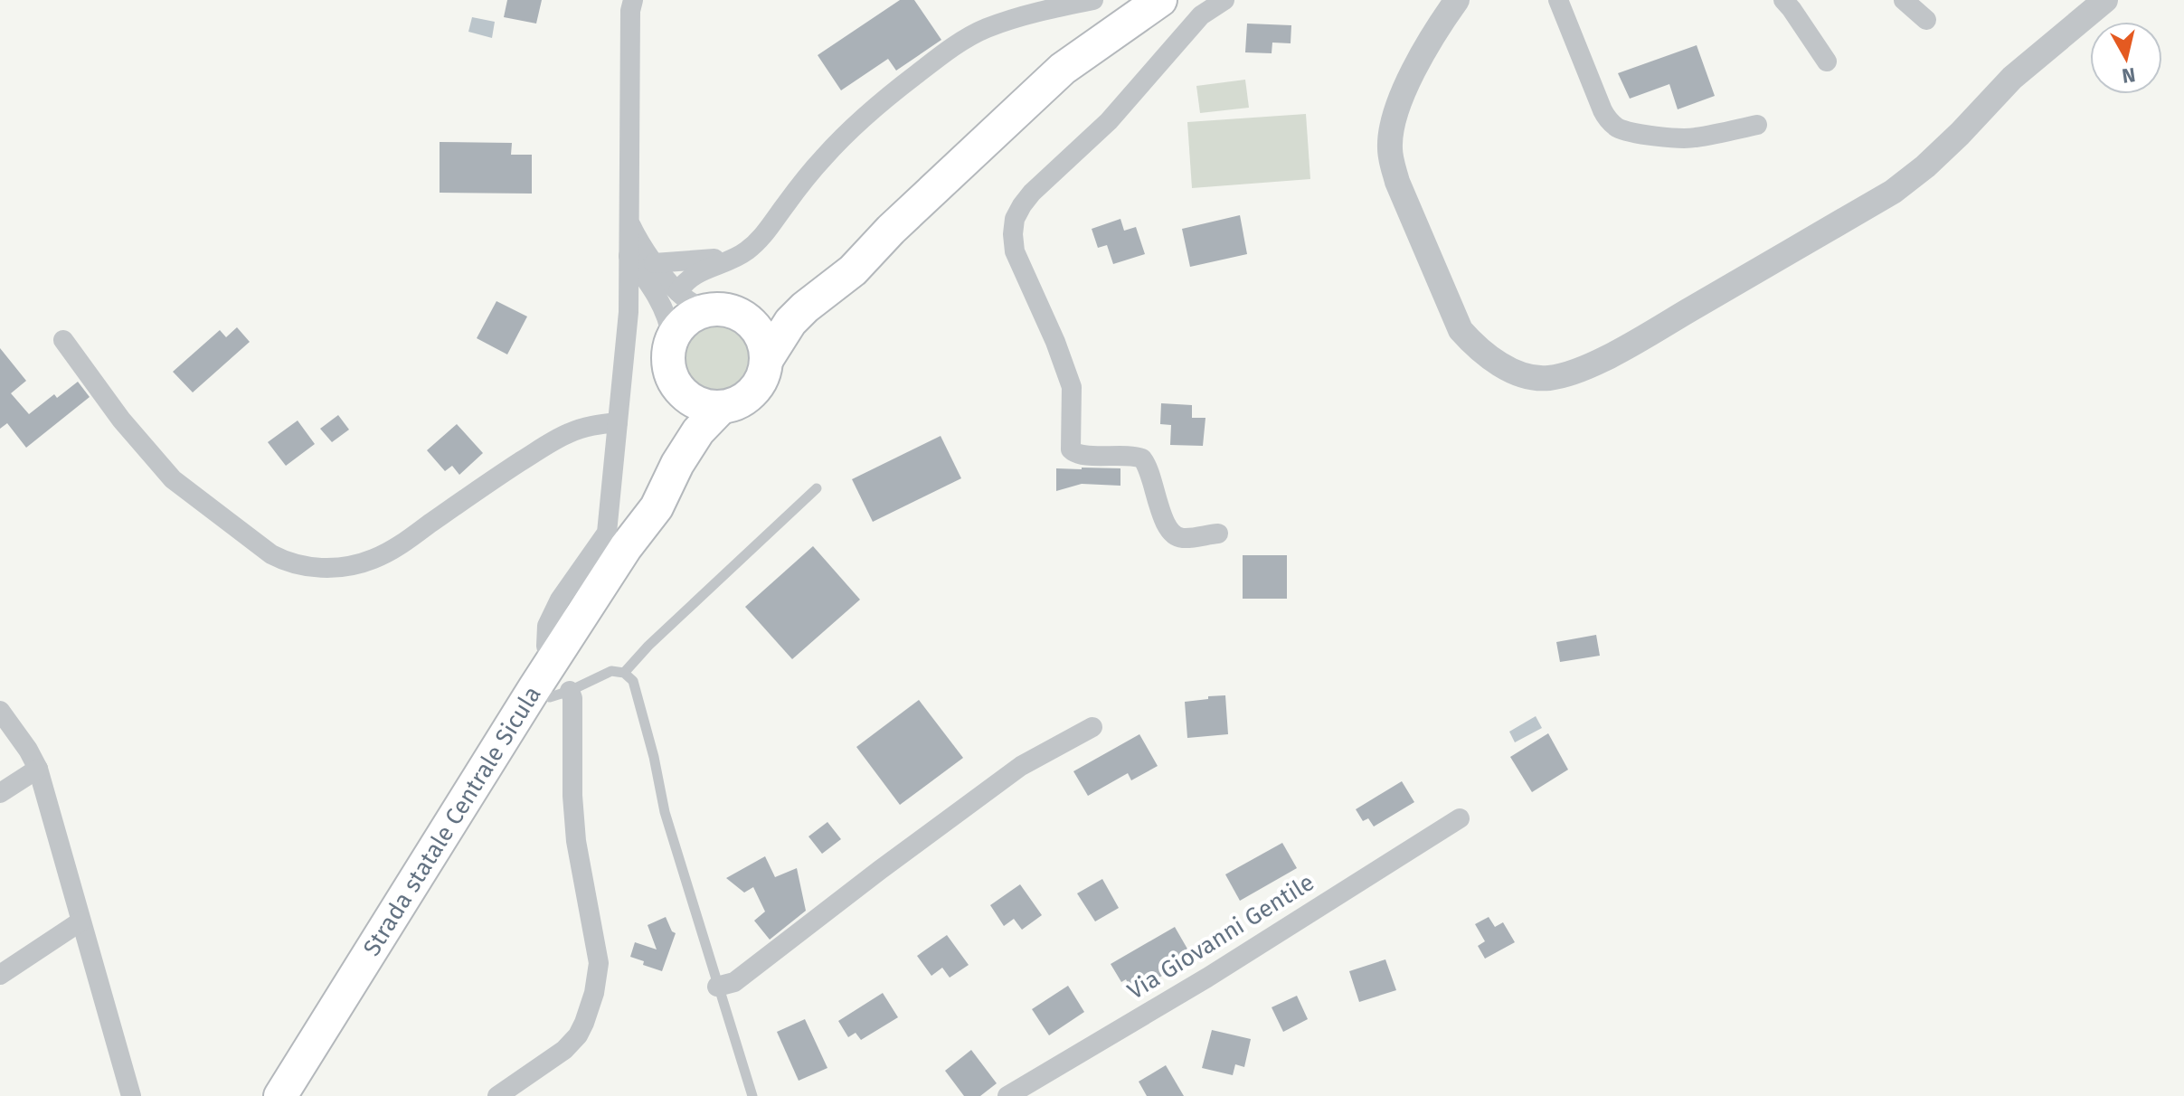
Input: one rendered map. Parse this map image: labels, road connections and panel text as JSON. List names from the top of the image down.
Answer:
{
  "streets": {
    "main road": ["Strada statale Centrale Sicula"],
    "street": ["Via Giovanni Gentile"]
  },
  "north": "bottom"
}
